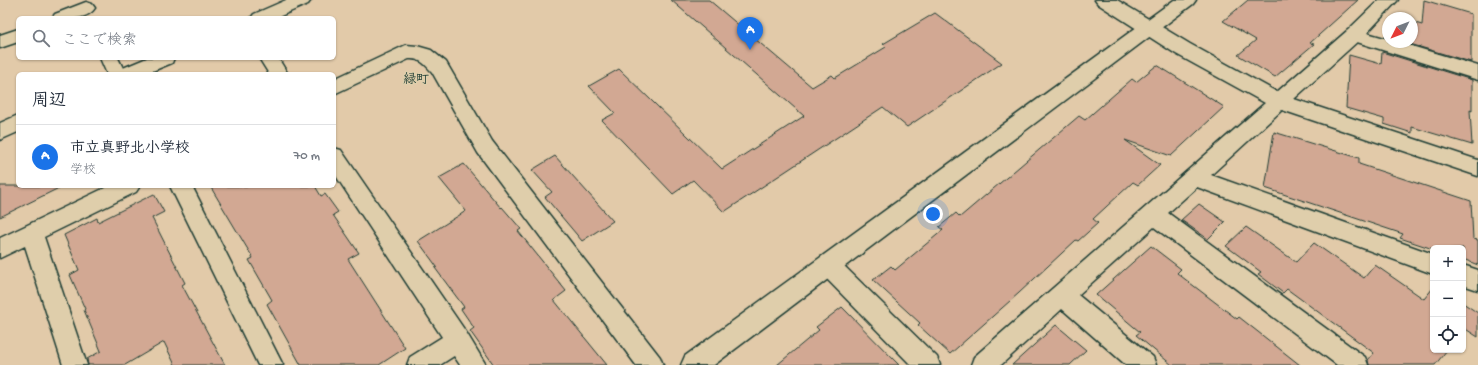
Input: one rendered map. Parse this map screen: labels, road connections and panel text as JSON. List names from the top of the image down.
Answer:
{
  "districts": ["緑町"],
  "north": "bottom left",
  "page": {
    "search": "ここで検索",
    "pins": "A",
    "heading": "周辺",
    "list": [
      {
        "mark": "A",
        "name": "市立真野北小学校",
        "note": "学校",
        "value": "70 m"
      }
    ],
    "map_buttons": ["+", "−"]
  }
}
